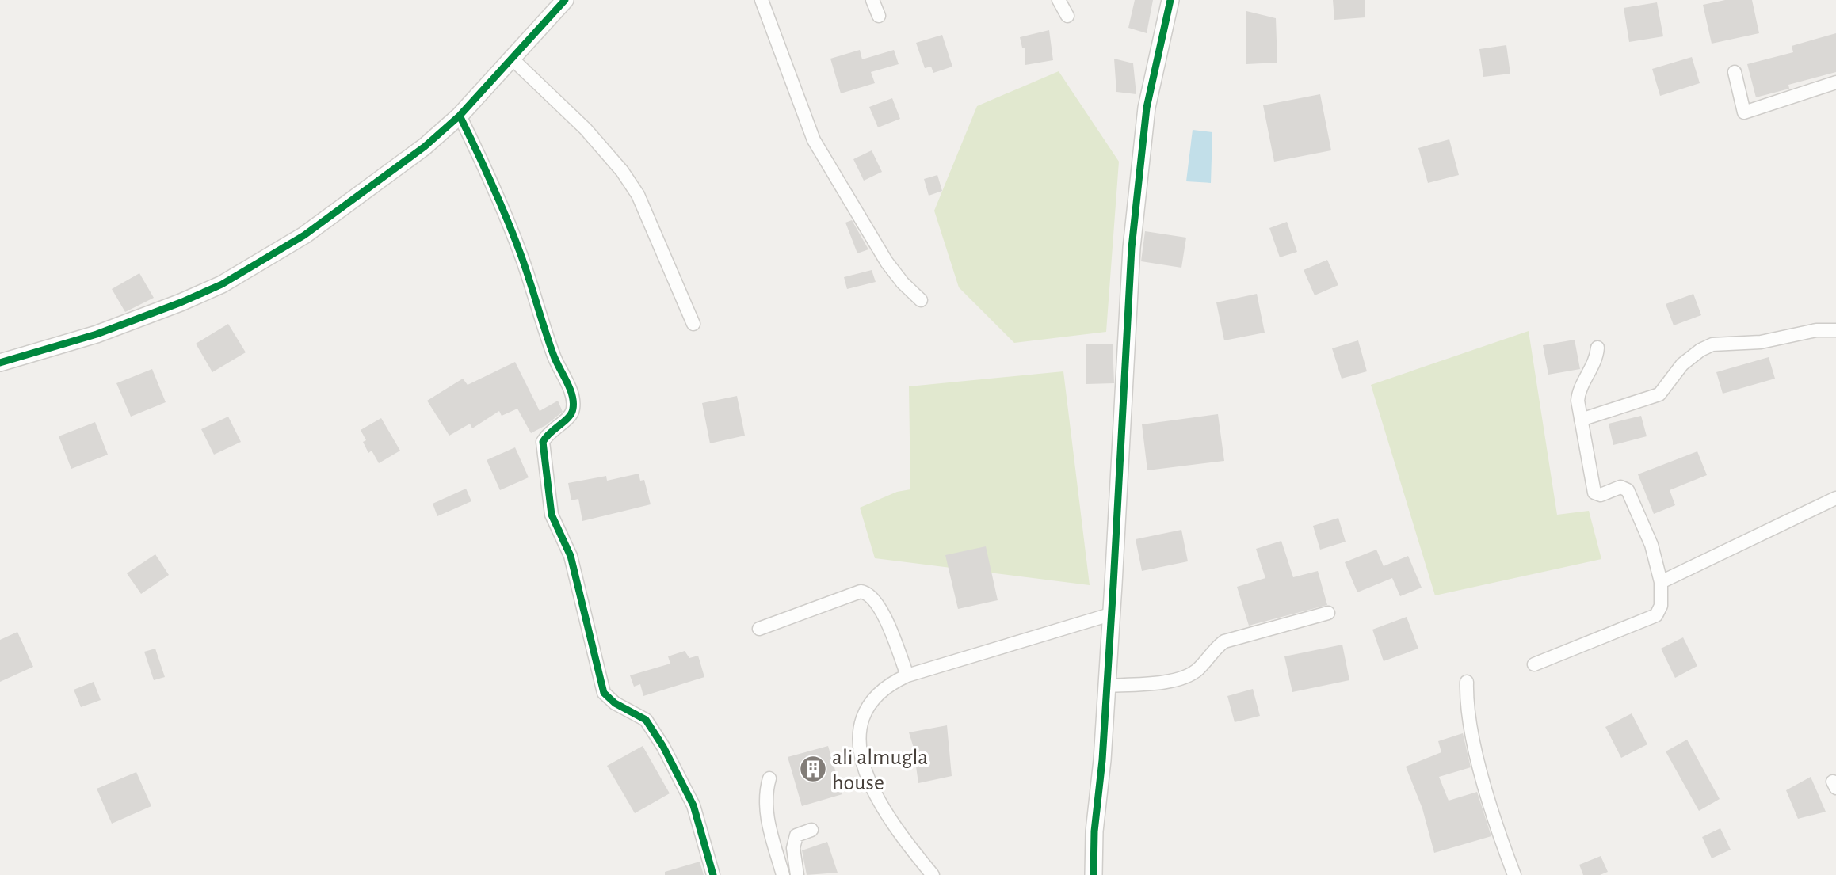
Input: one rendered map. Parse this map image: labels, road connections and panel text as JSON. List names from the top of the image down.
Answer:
{
  "places": {
    "building": ["ali almugla house"]
  }
}
